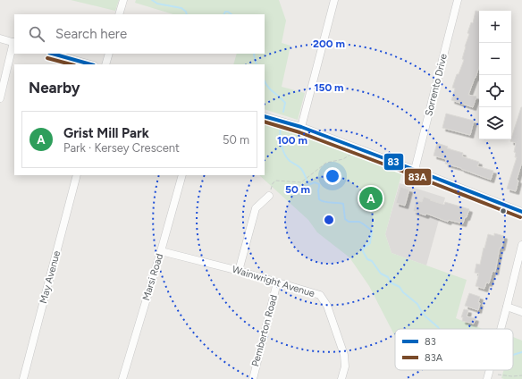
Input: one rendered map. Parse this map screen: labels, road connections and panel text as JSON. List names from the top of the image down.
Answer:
{
  "streets": {
    "street": [
      "Sorrento Drive",
      "May Avenue",
      "Marsi Road",
      "Wainwright Avenue",
      "Pemberton Road"
    ]
  },
  "crossings": [
    ["Marsi Road", "Wainwright Avenue"],
    ["Wainwright Avenue", "Pemberton Road"]
  ],
  "lines": ["transit line 83", "transit line 83A"],
  "legend": ["83", "83A"],
  "page": {
    "map_buttons": ["+", "−"],
    "search": "Search here",
    "heading": "Nearby",
    "list": [
      {
        "mark": "A",
        "name": "Grist Mill Park",
        "note": "Park · Kersey Crescent",
        "value": "50 m"
      }
    ],
    "pins": "A"
  },
  "rings": [
    "200 m",
    "150 m",
    "100 m",
    "50 m"
  ]
}
